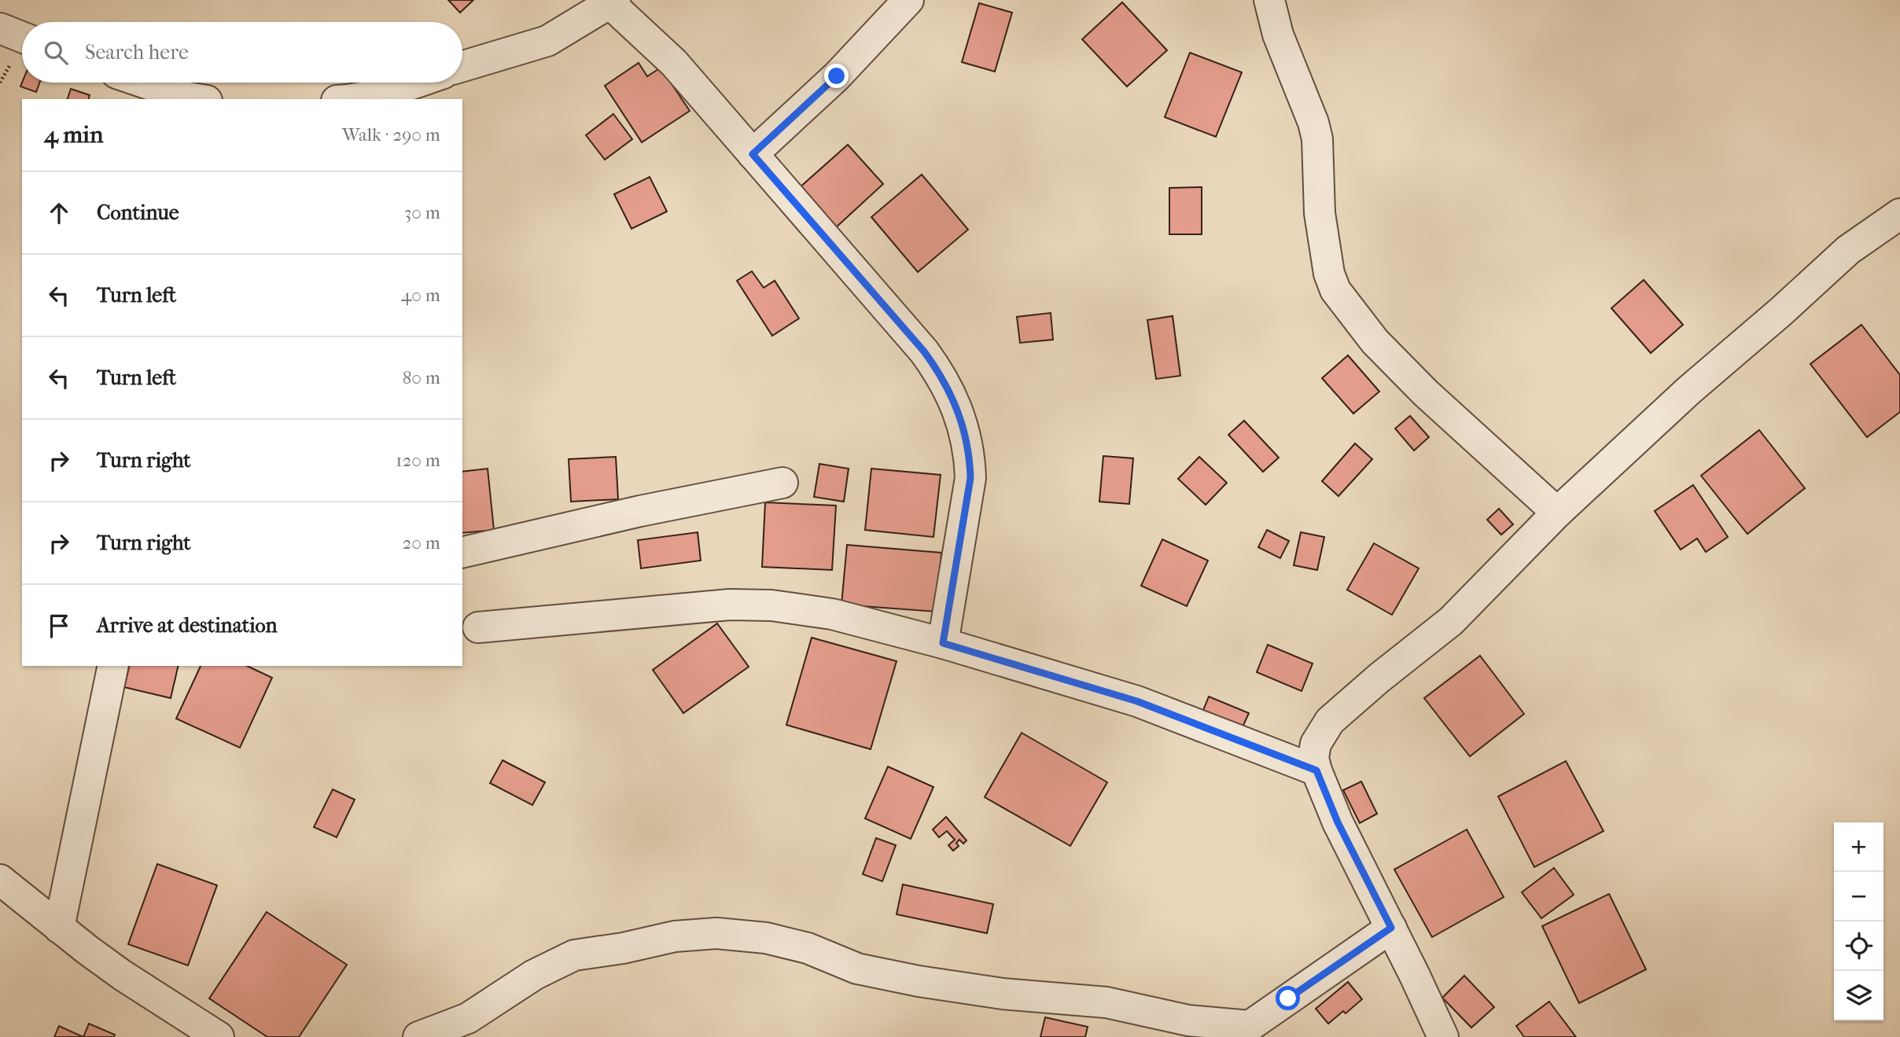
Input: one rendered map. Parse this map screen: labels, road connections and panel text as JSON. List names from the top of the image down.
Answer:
{
  "page": {
    "search": "Search here",
    "heading": ["4 min", "Walk · 290 m"],
    "list": [
      ["Continue", "30 m"],
      ["Turn left", "40 m"],
      ["Turn left", "80 m"],
      ["Turn right", "120 m"],
      ["Turn right", "20 m"],
      "Arrive at destination"
    ],
    "map_buttons": ["+", "−"]
  }
}
